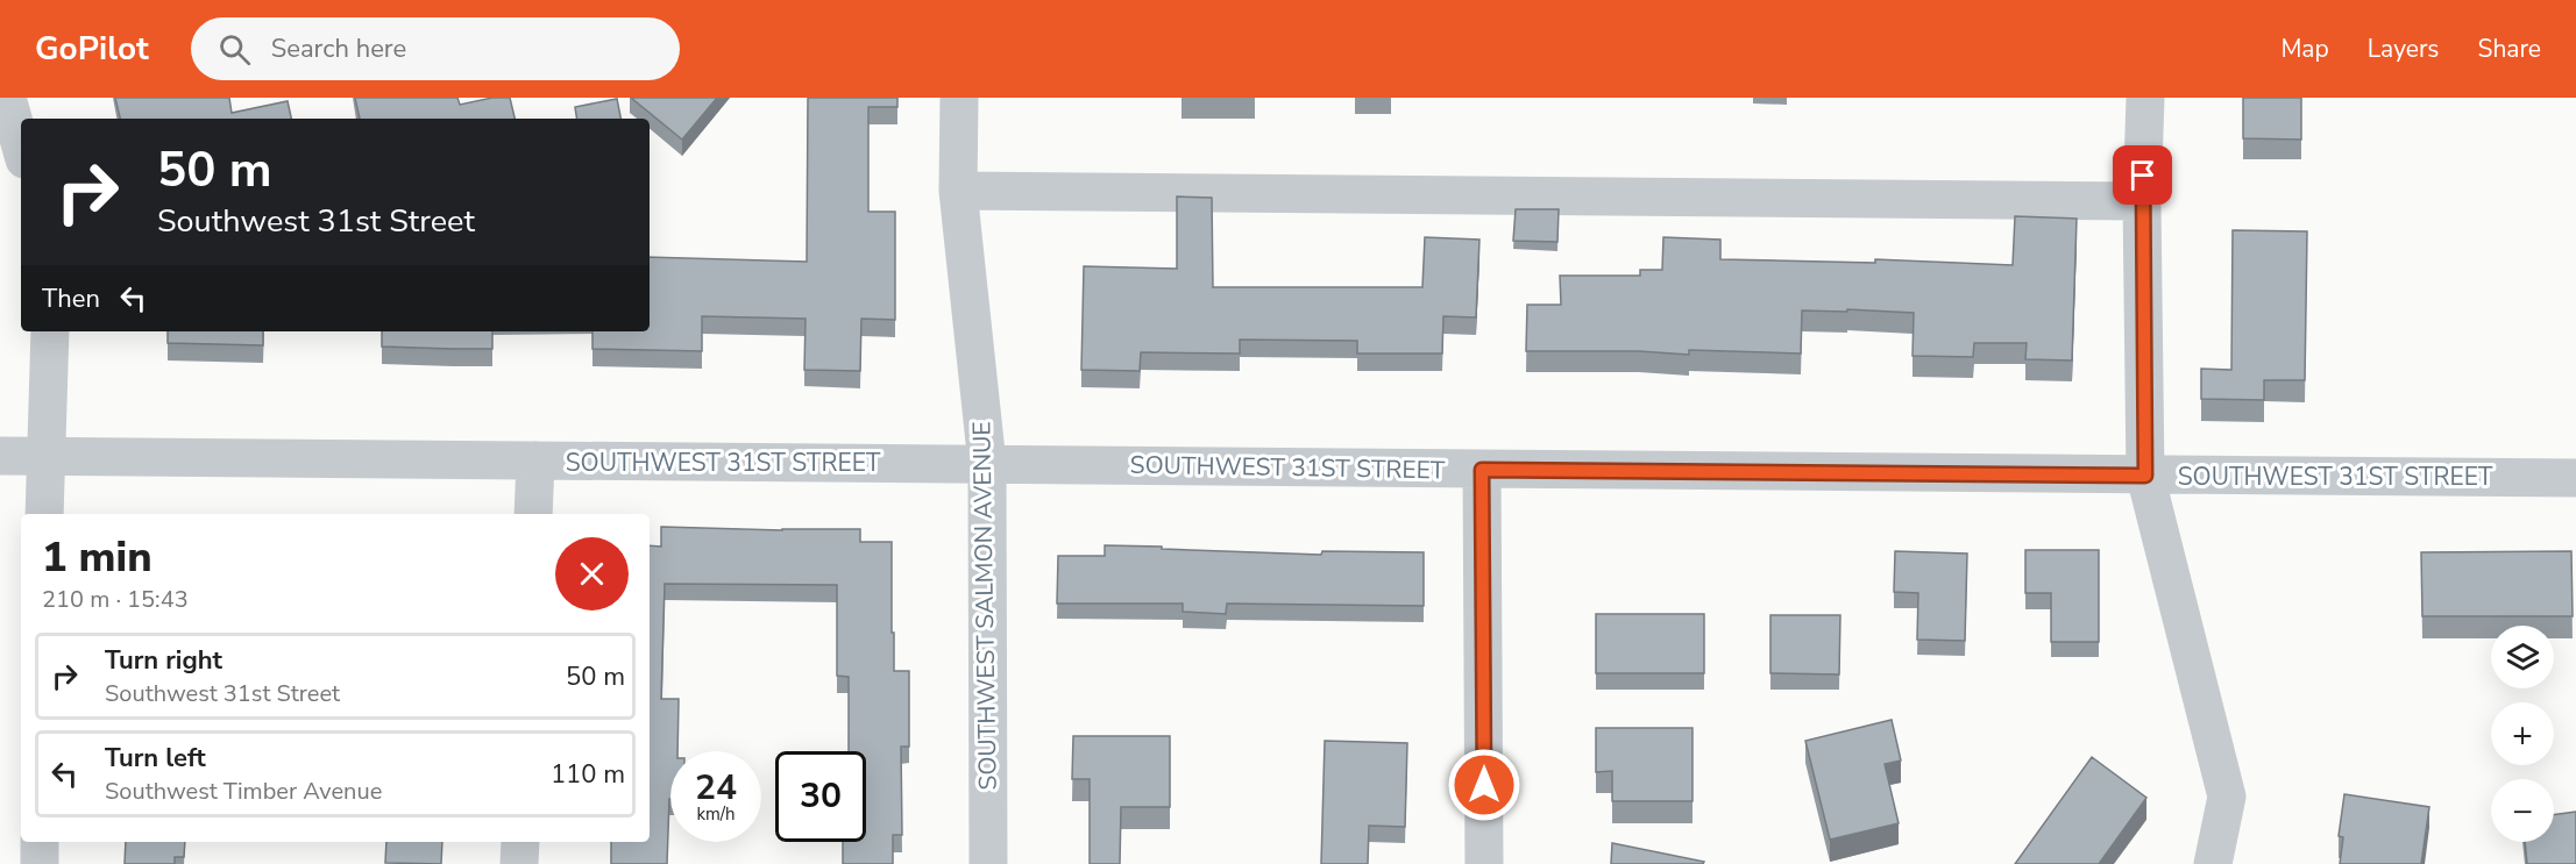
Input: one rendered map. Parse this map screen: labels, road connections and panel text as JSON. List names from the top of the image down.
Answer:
{
  "streets": {
    "street": ["SOUTHWEST 31ST STREET", "SOUTHWEST SALMON AVENUE"]
  },
  "crossings": [
    ["SOUTHWEST 31ST STREET", "SOUTHWEST SALMON AVENUE"]
  ],
  "page": {
    "header": "GoPilot",
    "search": "Search here",
    "nav": ["Map", "Layers", "Share"],
    "turn": ["50 m", "Southwest 31st Street"],
    "then": "Then",
    "heading": ["1 min", "210 m · 15:43"],
    "map_buttons": ["+", "−"],
    "list": [
      {
        "name": "Turn right",
        "note": "Southwest 31st Street",
        "value": "50 m"
      },
      {
        "name": "Turn left",
        "note": "Southwest Timber Avenue",
        "value": "110 m"
      }
    ],
    "speed": "24 km/h",
    "limit": "30"
  }
}
